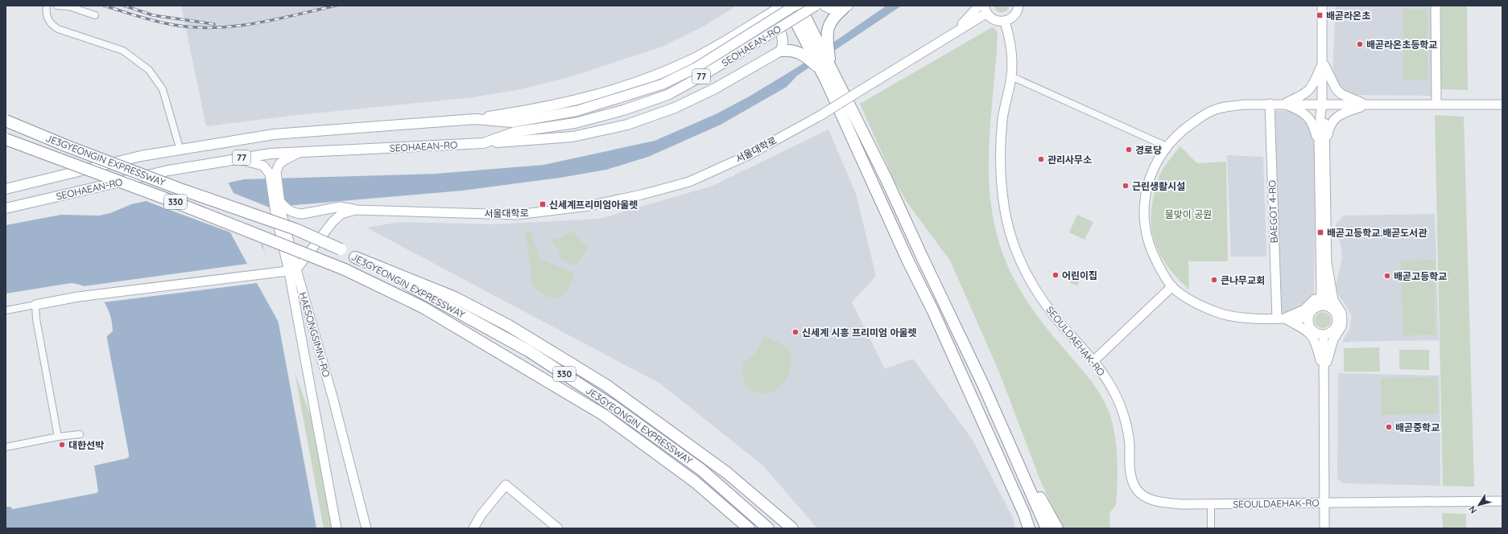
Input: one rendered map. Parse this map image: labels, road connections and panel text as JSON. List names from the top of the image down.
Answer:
{
  "streets": {
    "highway": ["JE3GYEONGIN EXPRESSWAY", "330"],
    "main road": [
      "SEOHAEAN-RO",
      "77",
      "서울대학로",
      "BAEGOT 4-RO",
      "HAESONGSIMNI-RO",
      "SEOULDAEHAK-RO"
    ]
  },
  "crossings": [
    ["SEOHAEAN-RO", "HAESONGSIMNI-RO"],
    ["서울대학로", "HAESONGSIMNI-RO"]
  ],
  "parks": ["물맞이 공원"],
  "places": {
    "transit": ["배곧라온초", "신세계프리미엄아울렛", "배곧고등학교.배곧도서관"],
    "other": [
      "배곧라온초등학교",
      "경로당",
      "관리사무소",
      "근린생활시설",
      "어린이집",
      "배곧고등학교",
      "큰나무교회",
      "신세계 시흥 프리미엄 아울렛",
      "배곧중학교",
      "대한선박"
    ]
  },
  "north": "bottom left"
}
